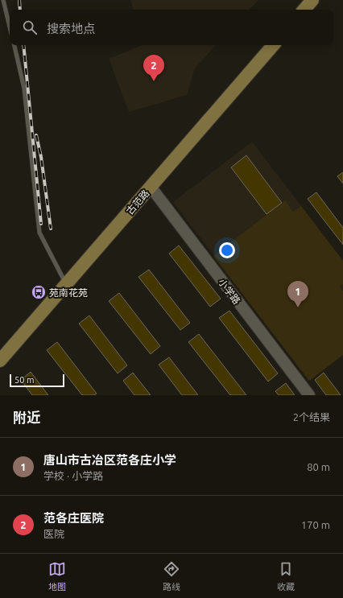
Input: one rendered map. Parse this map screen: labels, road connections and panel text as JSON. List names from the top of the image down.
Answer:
{
  "streets": {
    "main road": ["古范路"],
    "street": ["小学路"]
  },
  "crossings": [
    ["古范路", "小学路"]
  ],
  "places": {
    "bus stop": ["苑南花苑"]
  },
  "scale_bar": "50 m",
  "page": {
    "search": "搜索地点",
    "pins": ["2", "1"],
    "scale": "50 m",
    "heading": ["附近", "2个结果"],
    "list": [
      {
        "mark": "1",
        "name": "唐山市古冶区范各庄小学",
        "note": "学校 · 小学路",
        "value": "80 m"
      },
      {
        "mark": "2",
        "name": "范各庄医院",
        "note": "医院",
        "value": "170 m"
      }
    ],
    "nav": ["地图", "路线", "收藏"]
  }
}
